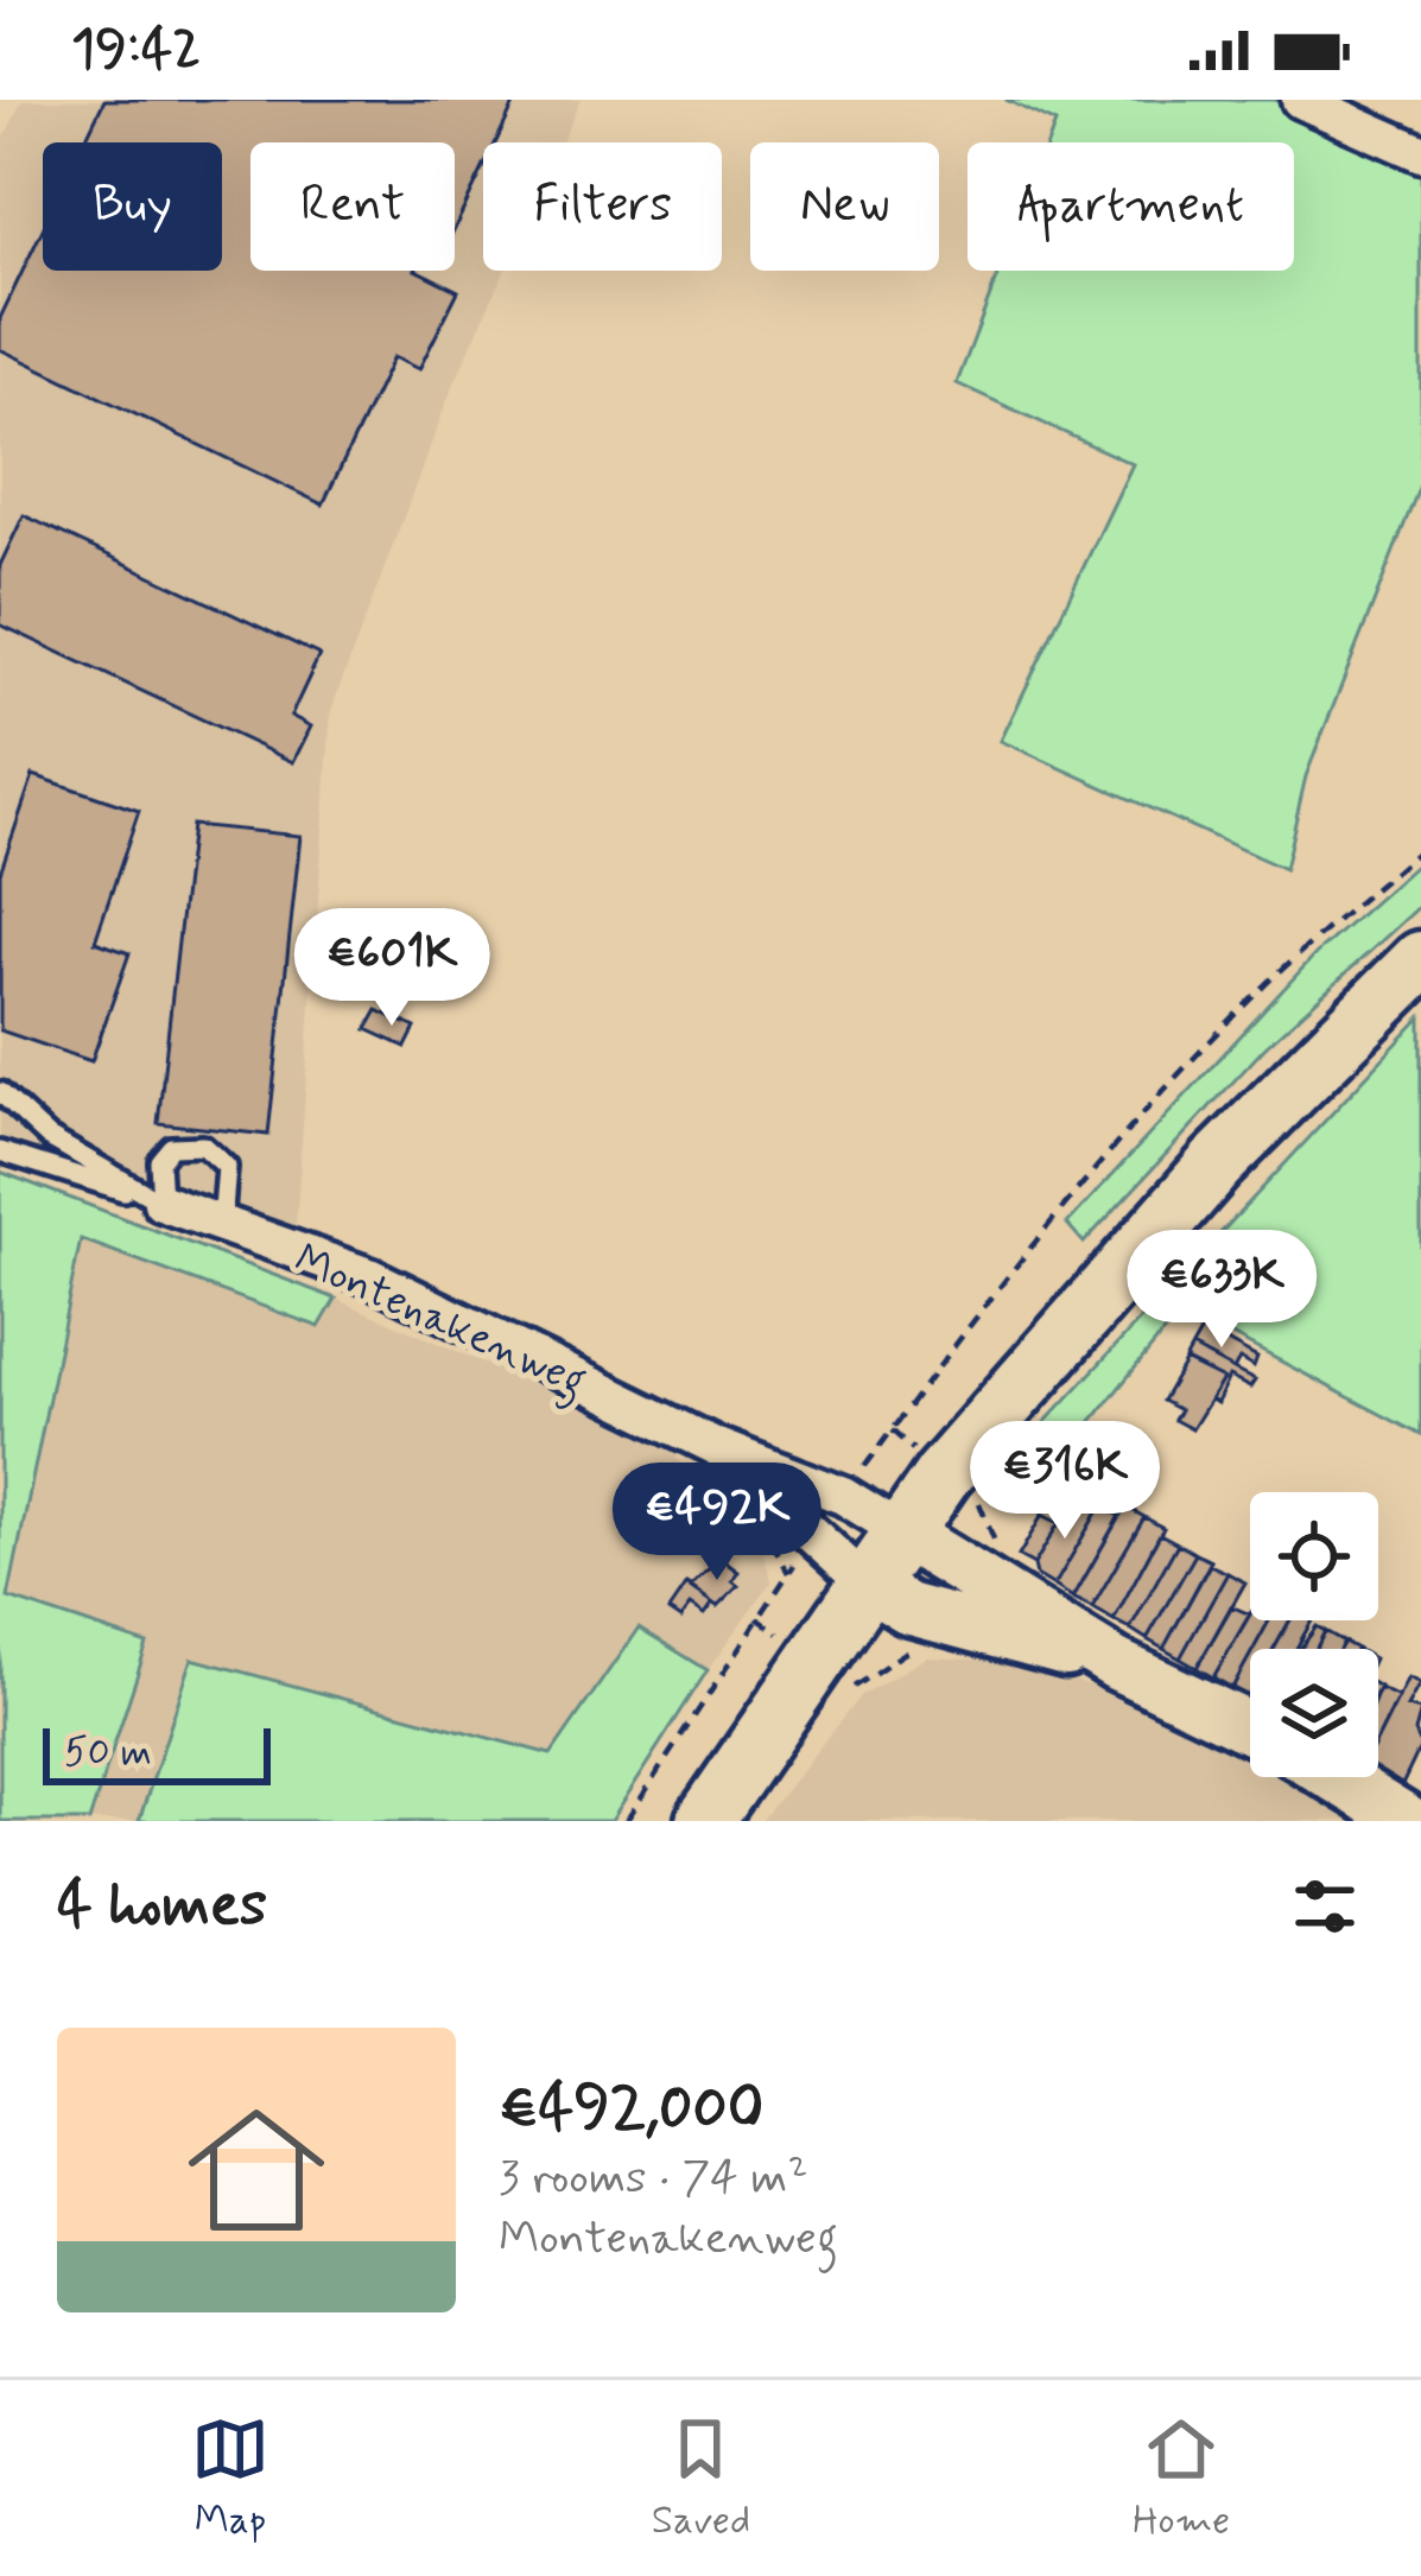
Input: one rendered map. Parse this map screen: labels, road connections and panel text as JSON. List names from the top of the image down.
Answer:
{
  "streets": {
    "street": ["Montenakenweg"]
  },
  "scale_bar": "50 m",
  "page": {
    "status": "19:42",
    "chip": [
      "Buy",
      "Rent",
      "Filters",
      "New",
      "Apartment"
    ],
    "price": [
      "€601K",
      "€633K",
      "€316K",
      "€492K"
    ],
    "scale": "50 m",
    "heading": "4 homes",
    "list": [
      {
        "name": "€492,000",
        "note": "3 rooms · 74 m² · Montenakenweg"
      }
    ],
    "tabs": ["Map", "Saved", "Home"]
  }
}
